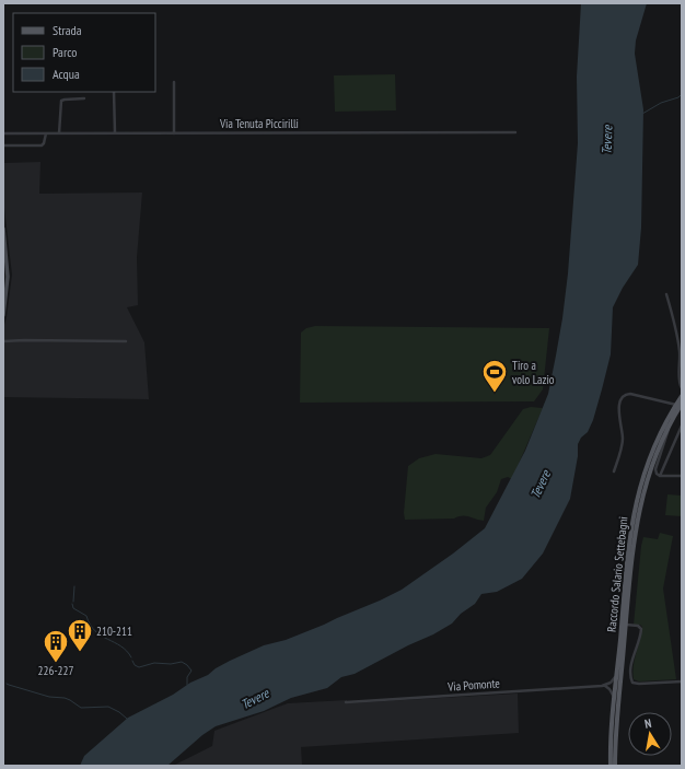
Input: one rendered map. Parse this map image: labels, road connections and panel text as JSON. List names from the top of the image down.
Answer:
{
  "streets": {
    "main road": ["Raccordo Salario Settebagni"],
    "street": ["Via Tenuta Piccirilli", "Via Pomonte"]
  },
  "water": ["Tevere"],
  "places": {
    "sports": ["Tiro a volo Lazio"],
    "building": ["210-211", "226-227"]
  },
  "legend": ["Strada", "Parco", "Acqua"],
  "north": "top"
}
